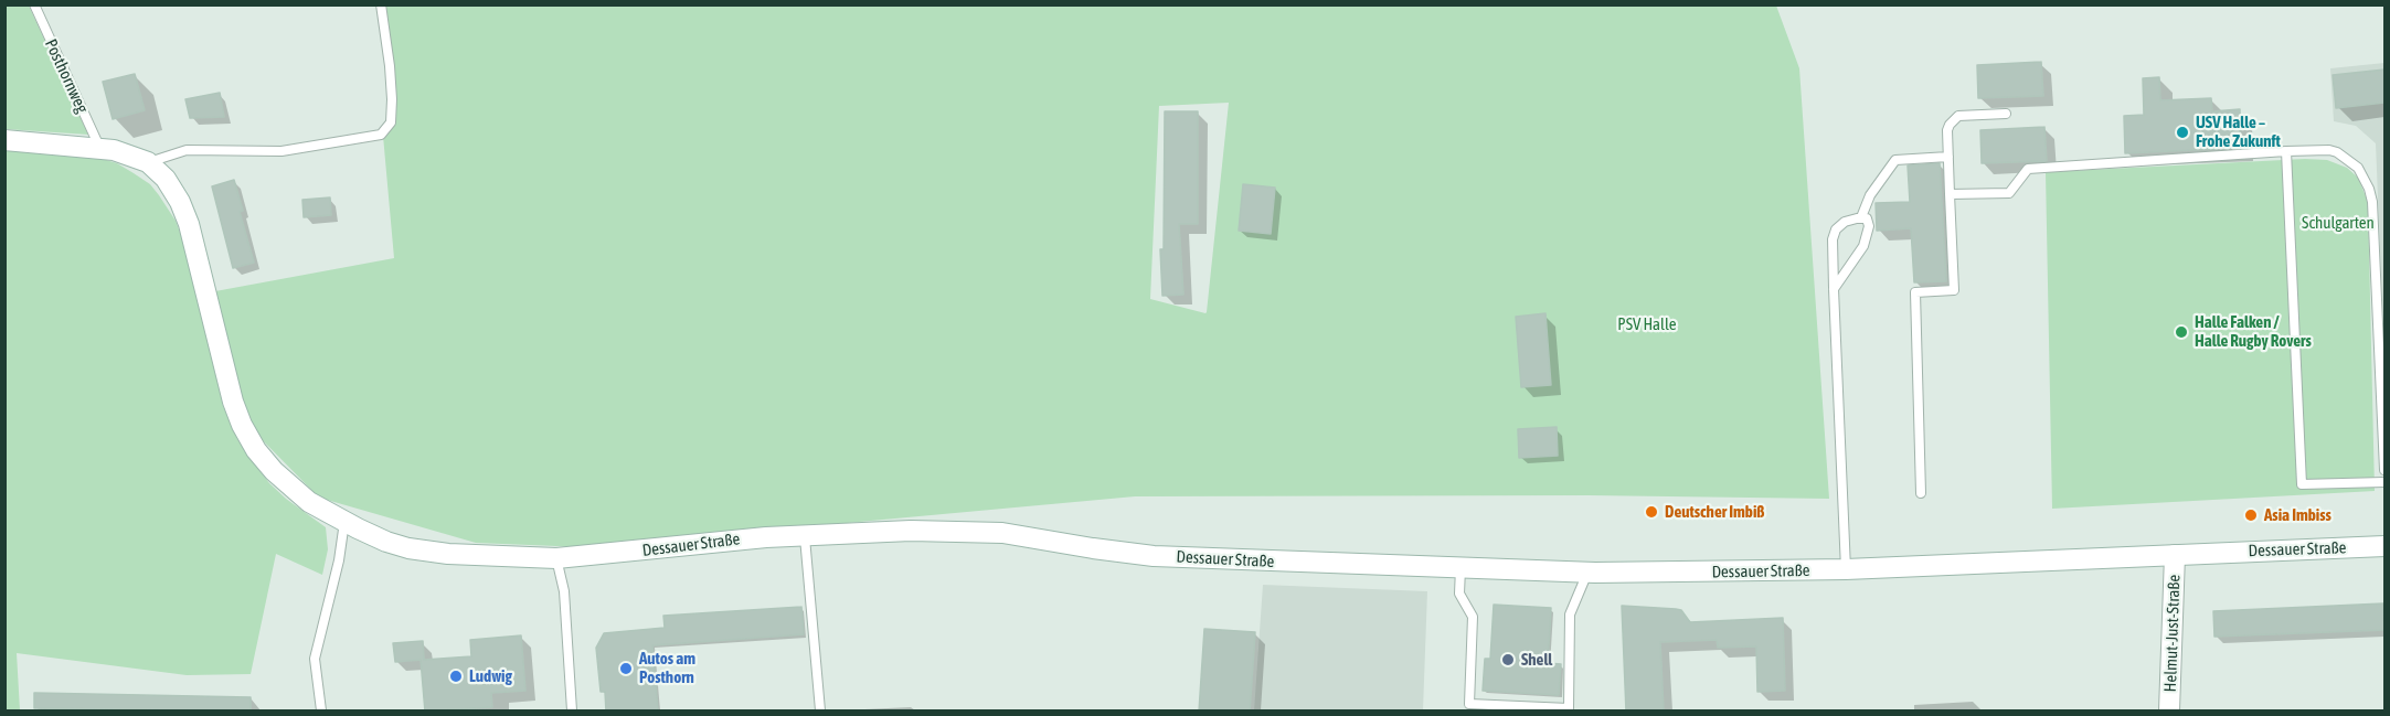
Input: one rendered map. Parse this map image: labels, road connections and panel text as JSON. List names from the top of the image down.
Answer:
{
  "streets": {
    "main road": ["Dessauer Straße", "Helmut-Just-Straße"],
    "lane": ["Posthornweg"]
  },
  "crossings": [
    ["Dessauer Straße", "Helmut-Just-Straße"]
  ],
  "parks": ["Schulgarten", "PSV Halle"],
  "places": [
    "USV Halle – Frohe Zukunft",
    "Halle Falken / Halle Rugby Rovers",
    "Deutscher Imbiß",
    "Asia Imbiss",
    "Shell",
    "Autos am Posthorn",
    "Ludwig"
  ]
}
